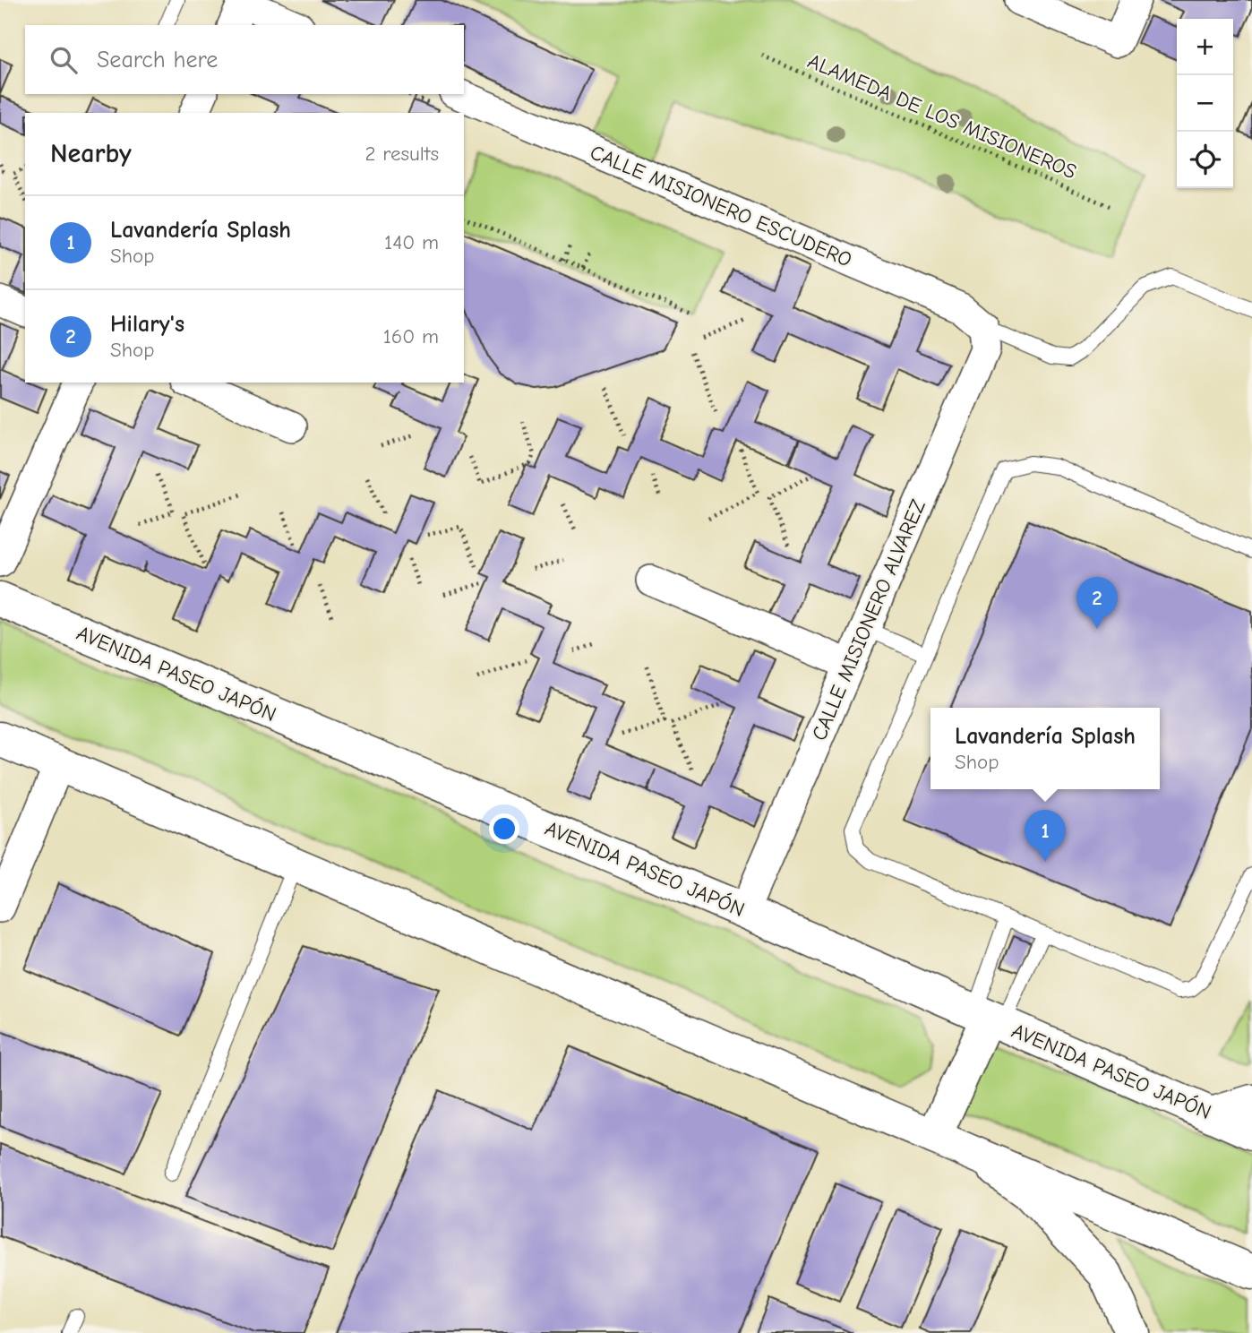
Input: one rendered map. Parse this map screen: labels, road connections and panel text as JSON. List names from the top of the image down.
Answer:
{
  "streets": {
    "main road": ["AVENIDA PASEO JAPÓN"],
    "street": ["CALLE MISIONERO ESCUDERO", "CALLE MISIONERO ALVAREZ"],
    "path": ["ALAMEDA DE LOS MISIONEROS"]
  },
  "crossings": [
    ["CALLE MISIONERO ESCUDERO", "CALLE MISIONERO ALVAREZ"],
    ["CALLE MISIONERO ALVAREZ", "AVENIDA PASEO JAPÓN"]
  ],
  "page": {
    "map_buttons": ["+", "−"],
    "search": "Search here",
    "heading": ["Nearby", "2 results"],
    "list": [
      {
        "mark": "1",
        "name": "Lavandería Splash",
        "note": "Shop",
        "value": "140 m"
      },
      {
        "mark": "2",
        "name": "Hilary's",
        "note": "Shop",
        "value": "160 m"
      }
    ],
    "pins": ["2", "1"],
    "popup": ["Lavandería Splash", "Shop"]
  }
}
